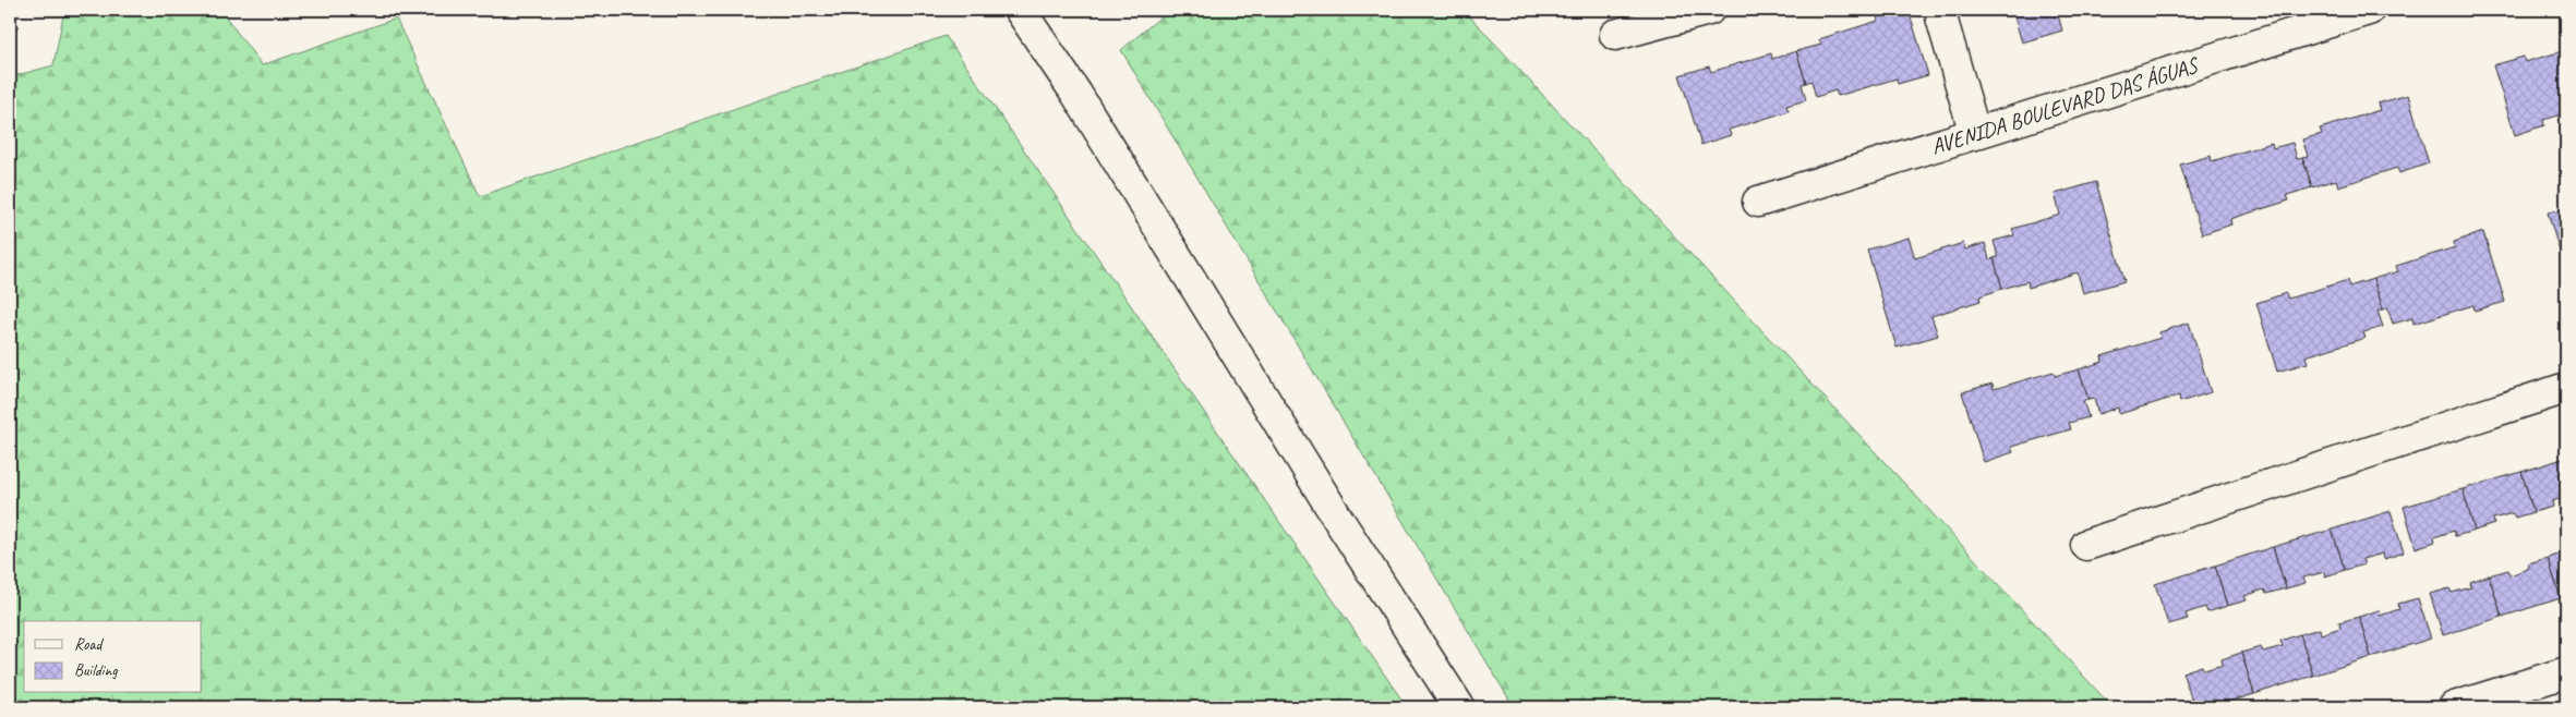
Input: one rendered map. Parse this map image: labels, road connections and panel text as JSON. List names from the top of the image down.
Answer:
{
  "streets": {
    "street": ["AVENIDA BOULEVARD DAS ÁGUAS"]
  },
  "legend": ["Road", "Building"]
}
